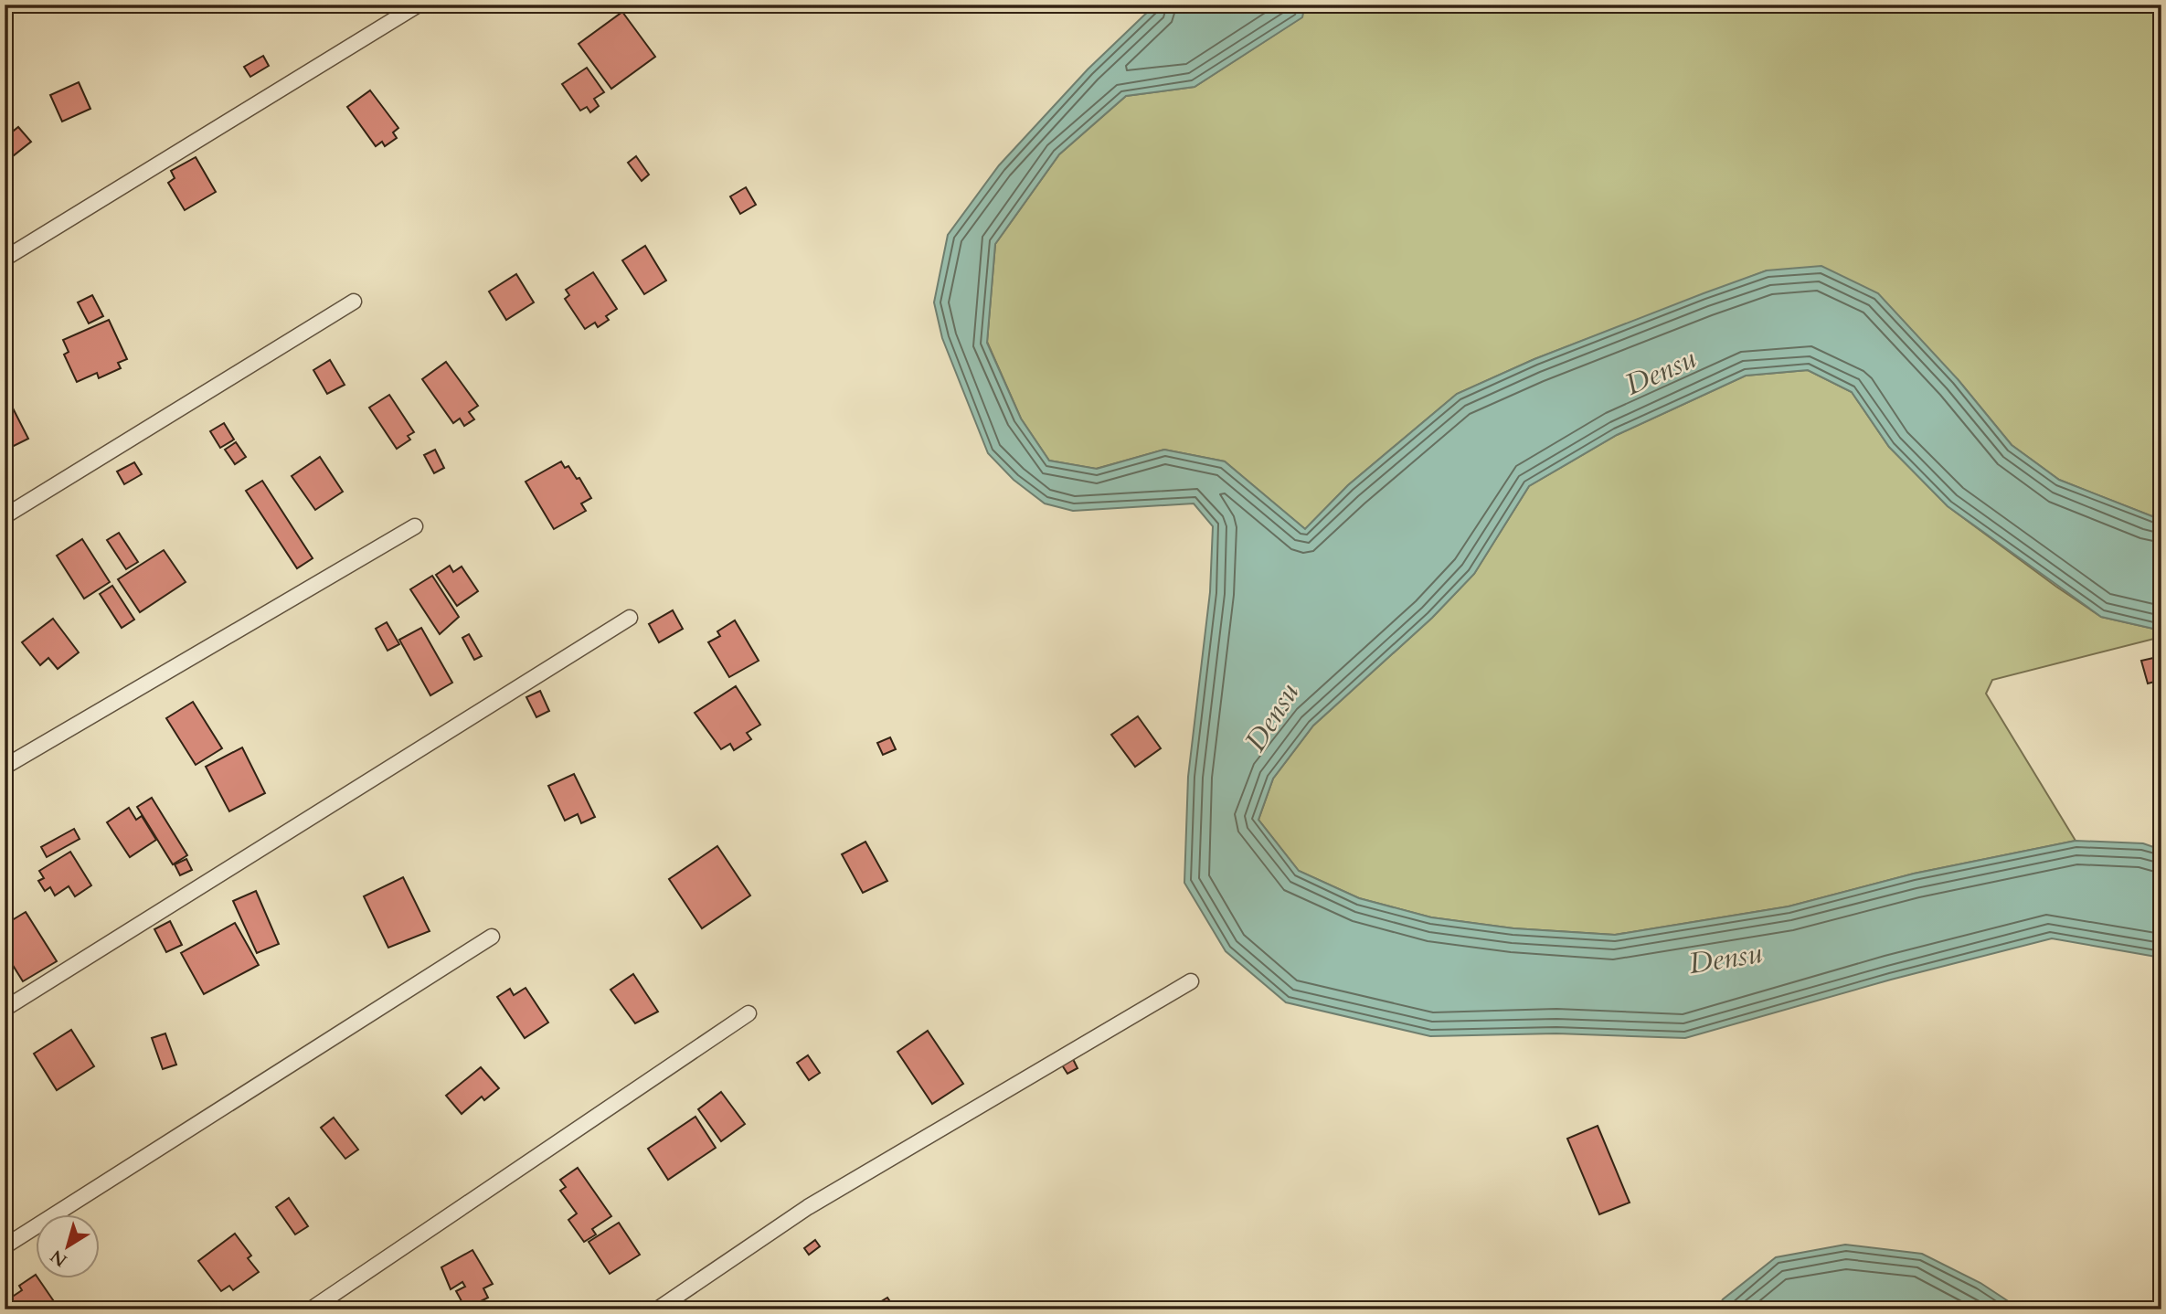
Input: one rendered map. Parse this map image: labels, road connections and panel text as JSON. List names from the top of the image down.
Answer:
{
  "water": ["Densu"],
  "north": "bottom left"
}
